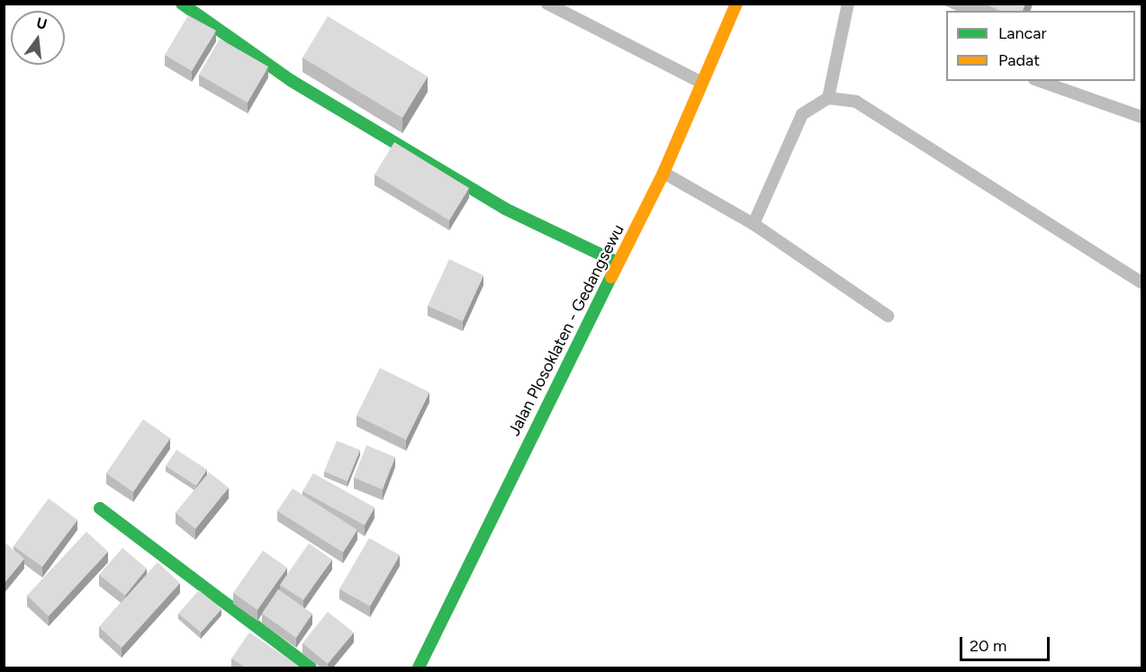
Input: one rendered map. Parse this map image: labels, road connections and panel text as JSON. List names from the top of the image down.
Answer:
{
  "streets": {
    "street": ["Jalan Plosoklaten - Gedangsewu"]
  },
  "legend": ["Lancar", "Padat"],
  "scale_bar": "20 m",
  "north": "top"
}
